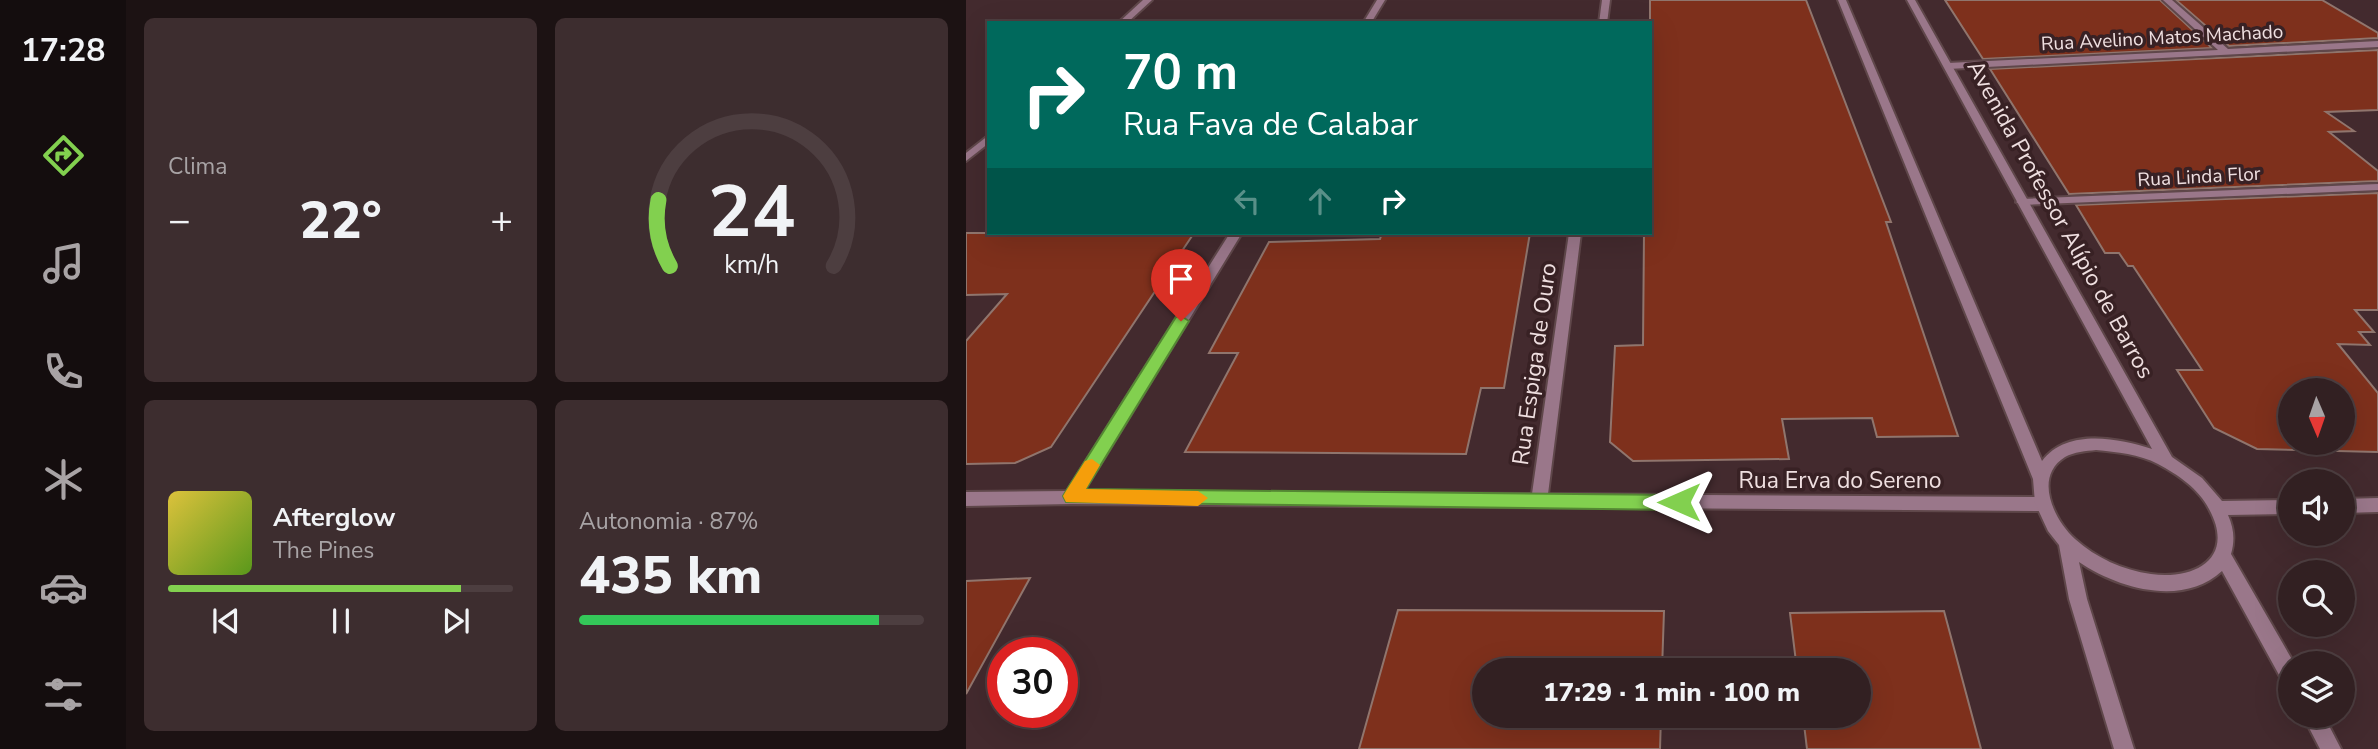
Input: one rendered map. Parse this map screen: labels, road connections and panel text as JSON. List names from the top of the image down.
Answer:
{
  "streets": {
    "street": [
      "Rua Avelino Matos Machado",
      "Rua Linda Flor",
      "Avenida Professor Alípio de Barros",
      "Rua Espiga de Ouro",
      "Rua Erva do Sereno"
    ]
  },
  "crossings": [
    ["Rua Avelino Matos Machado", "Avenida Professor Alípio de Barros"],
    ["Rua Linda Flor", "Avenida Professor Alípio de Barros"],
    ["Avenida Professor Alípio de Barros", "Rua Erva do Sereno"],
    ["Rua Espiga de Ouro", "Rua Erva do Sereno"]
  ],
  "north": "bottom",
  "page": {
    "tabs": "17:28",
    "tile": [
      "Clima",
      ["Autonomia · 87%", "435 km"]
    ],
    "turn": ["70 m", "Rua Fava de Calabar"],
    "heat": ["−", "22°", "+"],
    "song": ["Afterglow", "The Pines"],
    "limit": "30",
    "trip": "17:29 · 1 min · 100 m",
    "gauge": ["24", "km/h"]
  }
}
